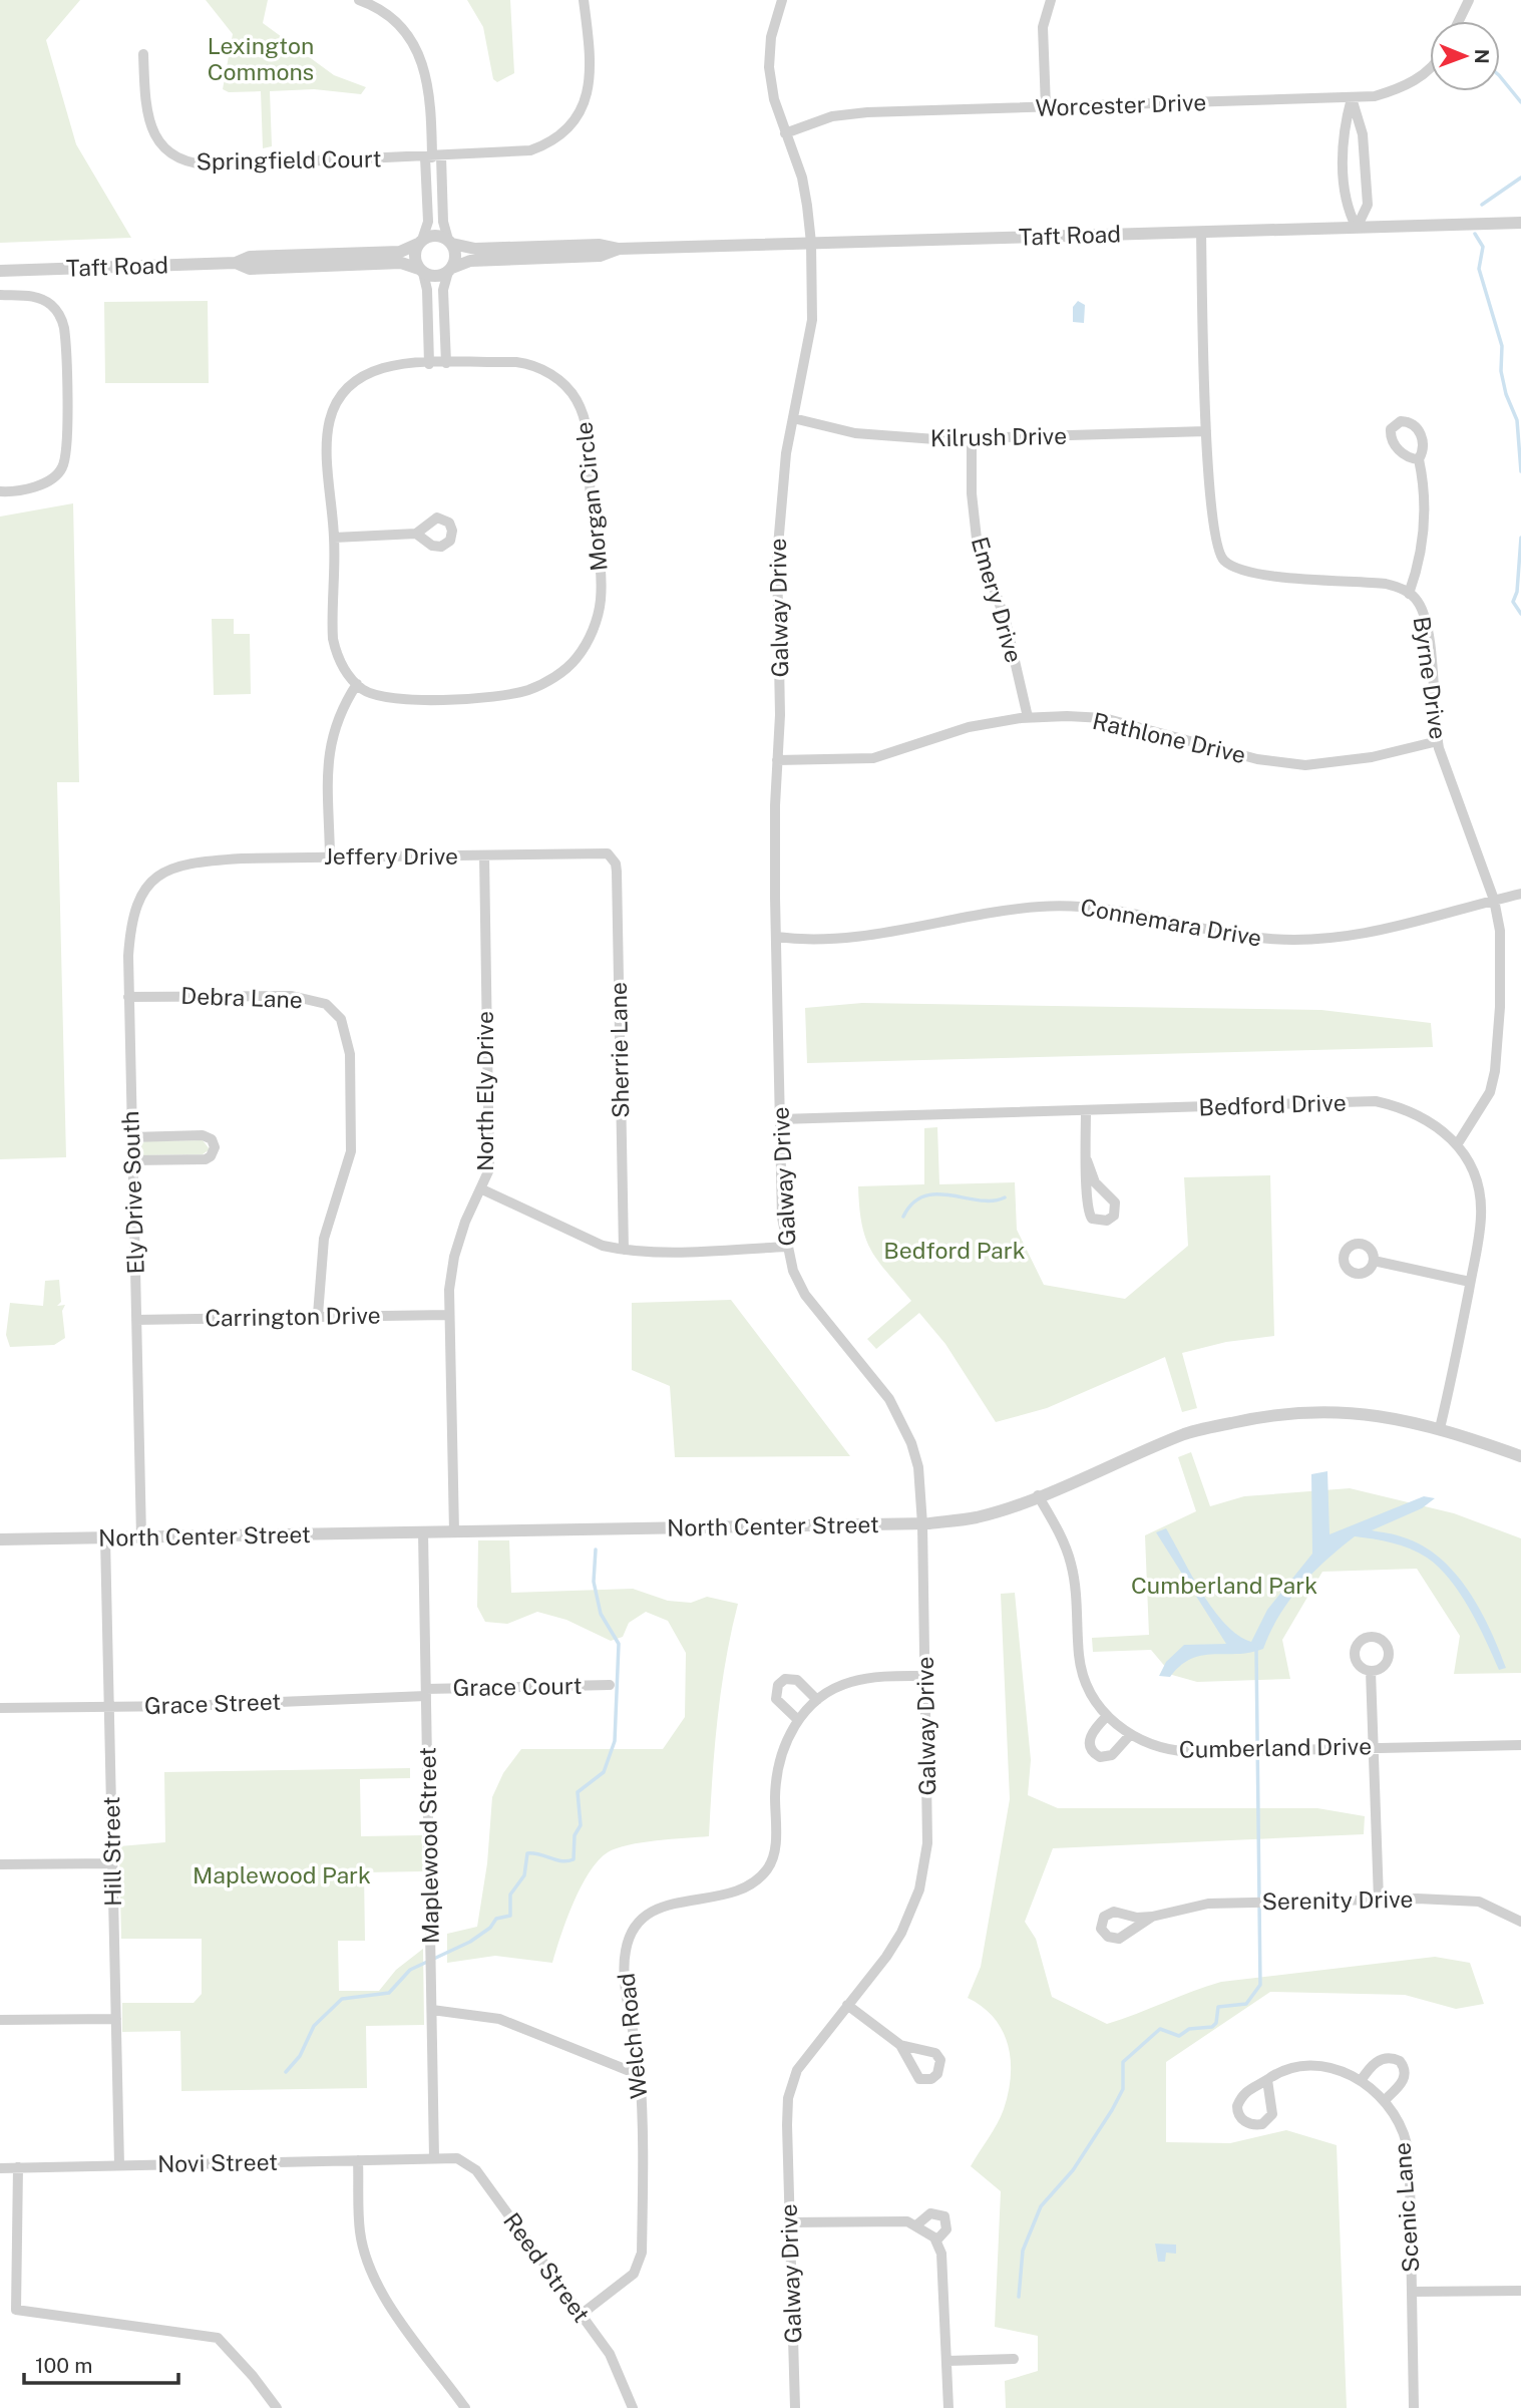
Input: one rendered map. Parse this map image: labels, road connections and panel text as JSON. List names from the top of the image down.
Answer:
{
  "streets": {
    "street": [
      "Worcester Drive",
      "Springfield Court",
      "Taft Road",
      "Kilrush Drive",
      "Morgan Circle",
      "Emery Drive",
      "Galway Drive",
      "Byrne Drive",
      "Rathlone Drive",
      "Jeffery Drive",
      "Connemara Drive",
      "Debra Lane",
      "Sherrie Lane",
      "North Ely Drive",
      "Bedford Drive",
      "Ely Drive South",
      "Carrington Drive",
      "North Center Street",
      "Grace Court",
      "Grace Street",
      "Cumberland Drive",
      "Maplewood Street",
      "Hill Street",
      "Serenity Drive",
      "Welch Road",
      "Novi Street",
      "Scenic Lane",
      "Reed Street"
    ]
  },
  "crossings": [
    ["Worcester Drive", "Galway Drive"],
    ["Taft Road", "Galway Drive"],
    ["Taft Road", "Byrne Drive"],
    ["Kilrush Drive", "Emery Drive"],
    ["Kilrush Drive", "Galway Drive"],
    ["Kilrush Drive", "Byrne Drive"],
    ["Emery Drive", "Rathlone Drive"],
    ["Galway Drive", "Rathlone Drive"],
    ["Galway Drive", "Connemara Drive"],
    ["Galway Drive", "Bedford Drive"],
    ["Galway Drive", "North Center Street"],
    ["Galway Drive", "Welch Road"],
    ["Byrne Drive", "Rathlone Drive"],
    ["Byrne Drive", "Connemara Drive"],
    ["Byrne Drive", "Bedford Drive"],
    ["Jeffery Drive", "Sherrie Lane"],
    ["Jeffery Drive", "North Ely Drive"],
    ["Jeffery Drive", "Ely Drive South"],
    ["Debra Lane", "Ely Drive South"],
    ["Debra Lane", "Carrington Drive"],
    ["North Ely Drive", "Carrington Drive"],
    ["North Ely Drive", "North Center Street"],
    ["Bedford Drive", "North Center Street"],
    ["Ely Drive South", "Carrington Drive"],
    ["Ely Drive South", "North Center Street"],
    ["North Center Street", "Cumberland Drive"],
    ["North Center Street", "Maplewood Street"],
    ["North Center Street", "Hill Street"],
    ["Grace Court", "Grace Street"],
    ["Grace Court", "Maplewood Street"],
    ["Grace Street", "Maplewood Street"],
    ["Grace Street", "Hill Street"],
    ["Maplewood Street", "Novi Street"],
    ["Maplewood Street", "Reed Street"],
    ["Hill Street", "Novi Street"],
    ["Welch Road", "Reed Street"],
    ["Novi Street", "Reed Street"]
  ],
  "parks": [
    "Lexington Commons",
    "Bedford Park",
    "Cumberland Park",
    "Maplewood Park"
  ],
  "scale_bar": "100 m",
  "north": "right"
}
